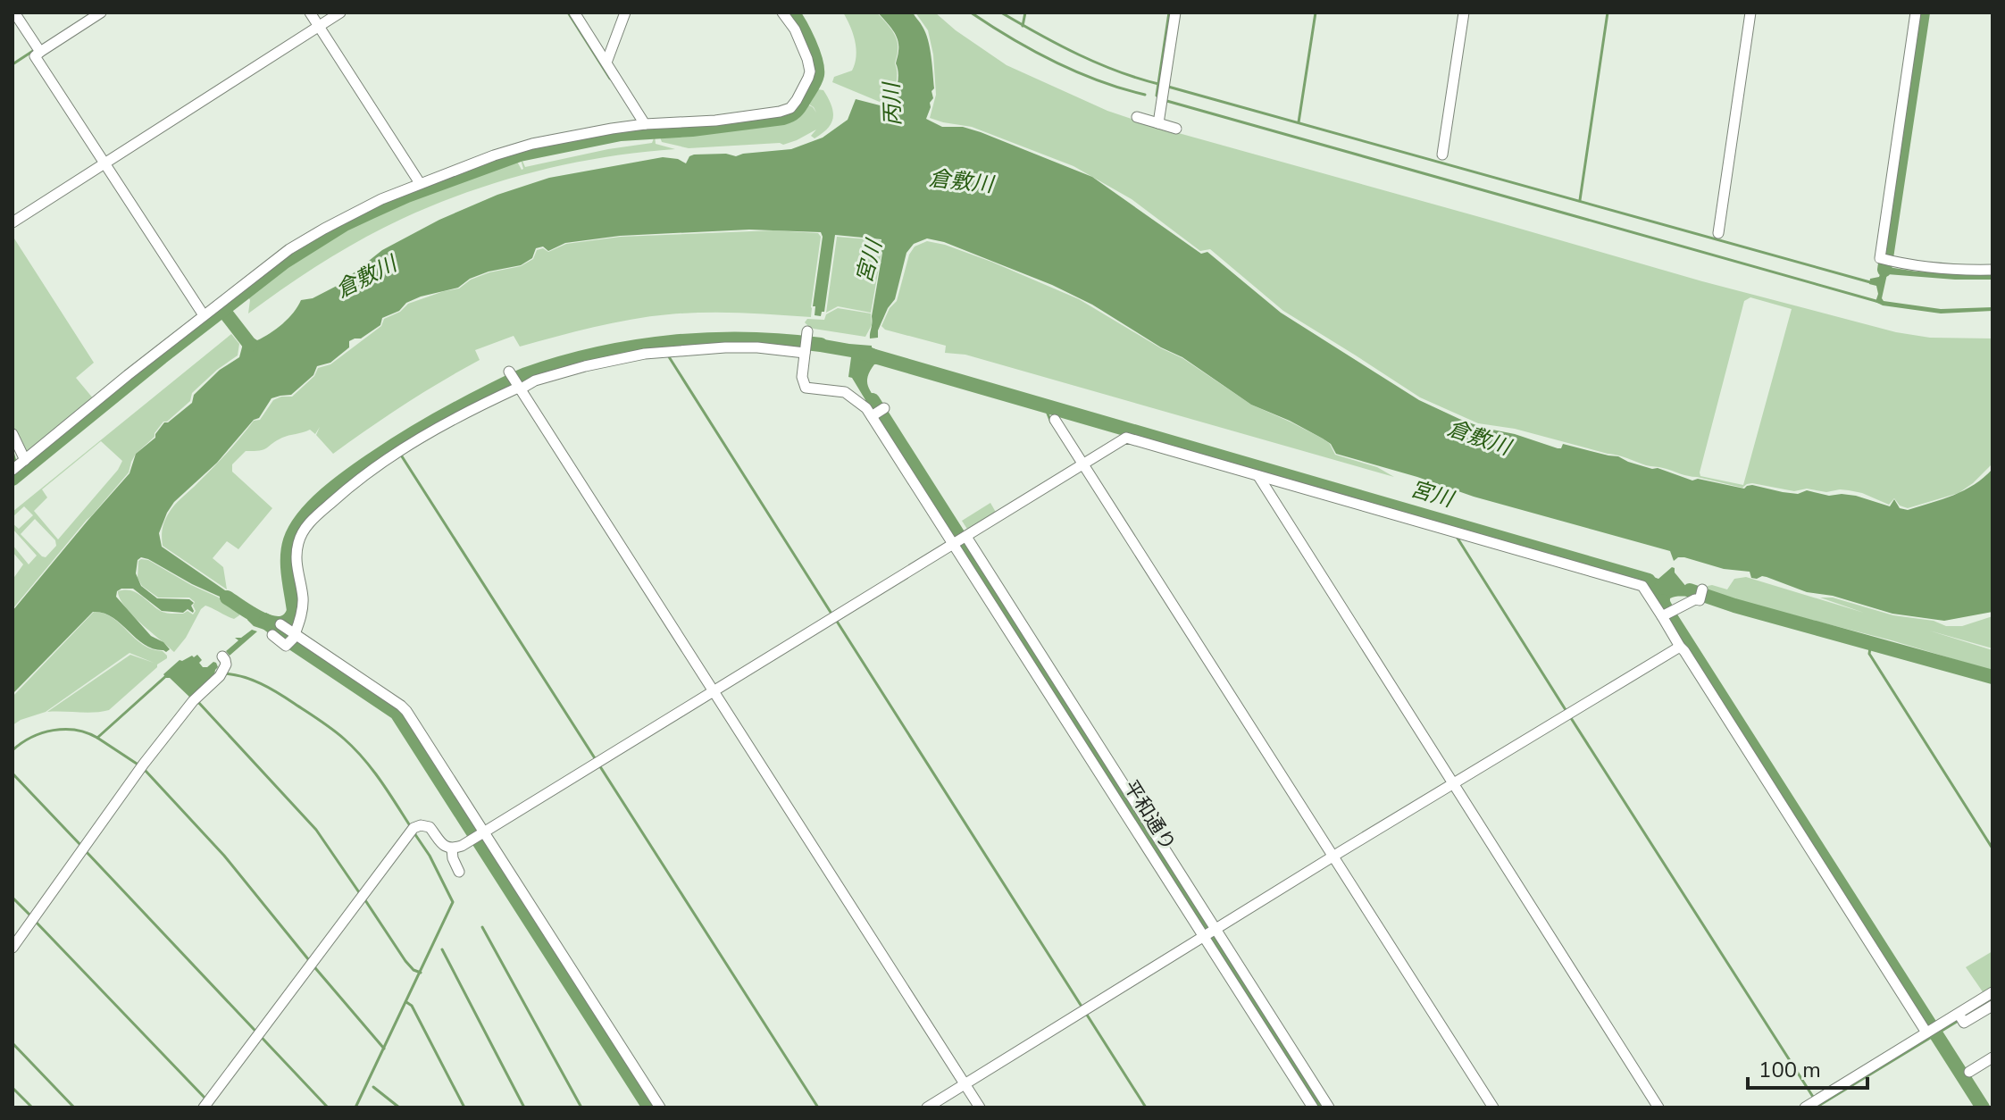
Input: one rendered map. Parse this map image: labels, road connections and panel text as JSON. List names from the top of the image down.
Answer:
{
  "streets": {
    "street": ["平和通り"]
  },
  "water": ["丙川", "倉敷川", "宮川"],
  "scale_bar": "100 m"
}
